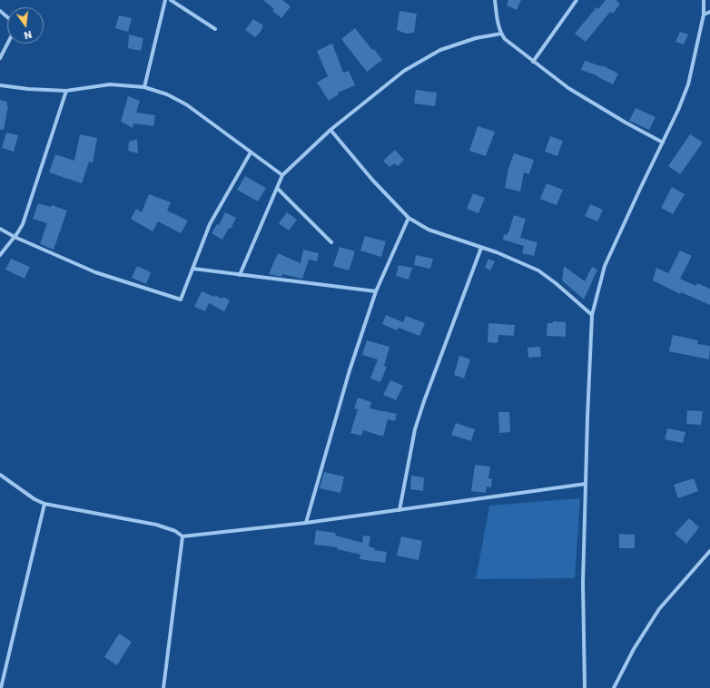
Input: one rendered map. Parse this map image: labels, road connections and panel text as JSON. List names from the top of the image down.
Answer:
{
  "north": "bottom"
}
